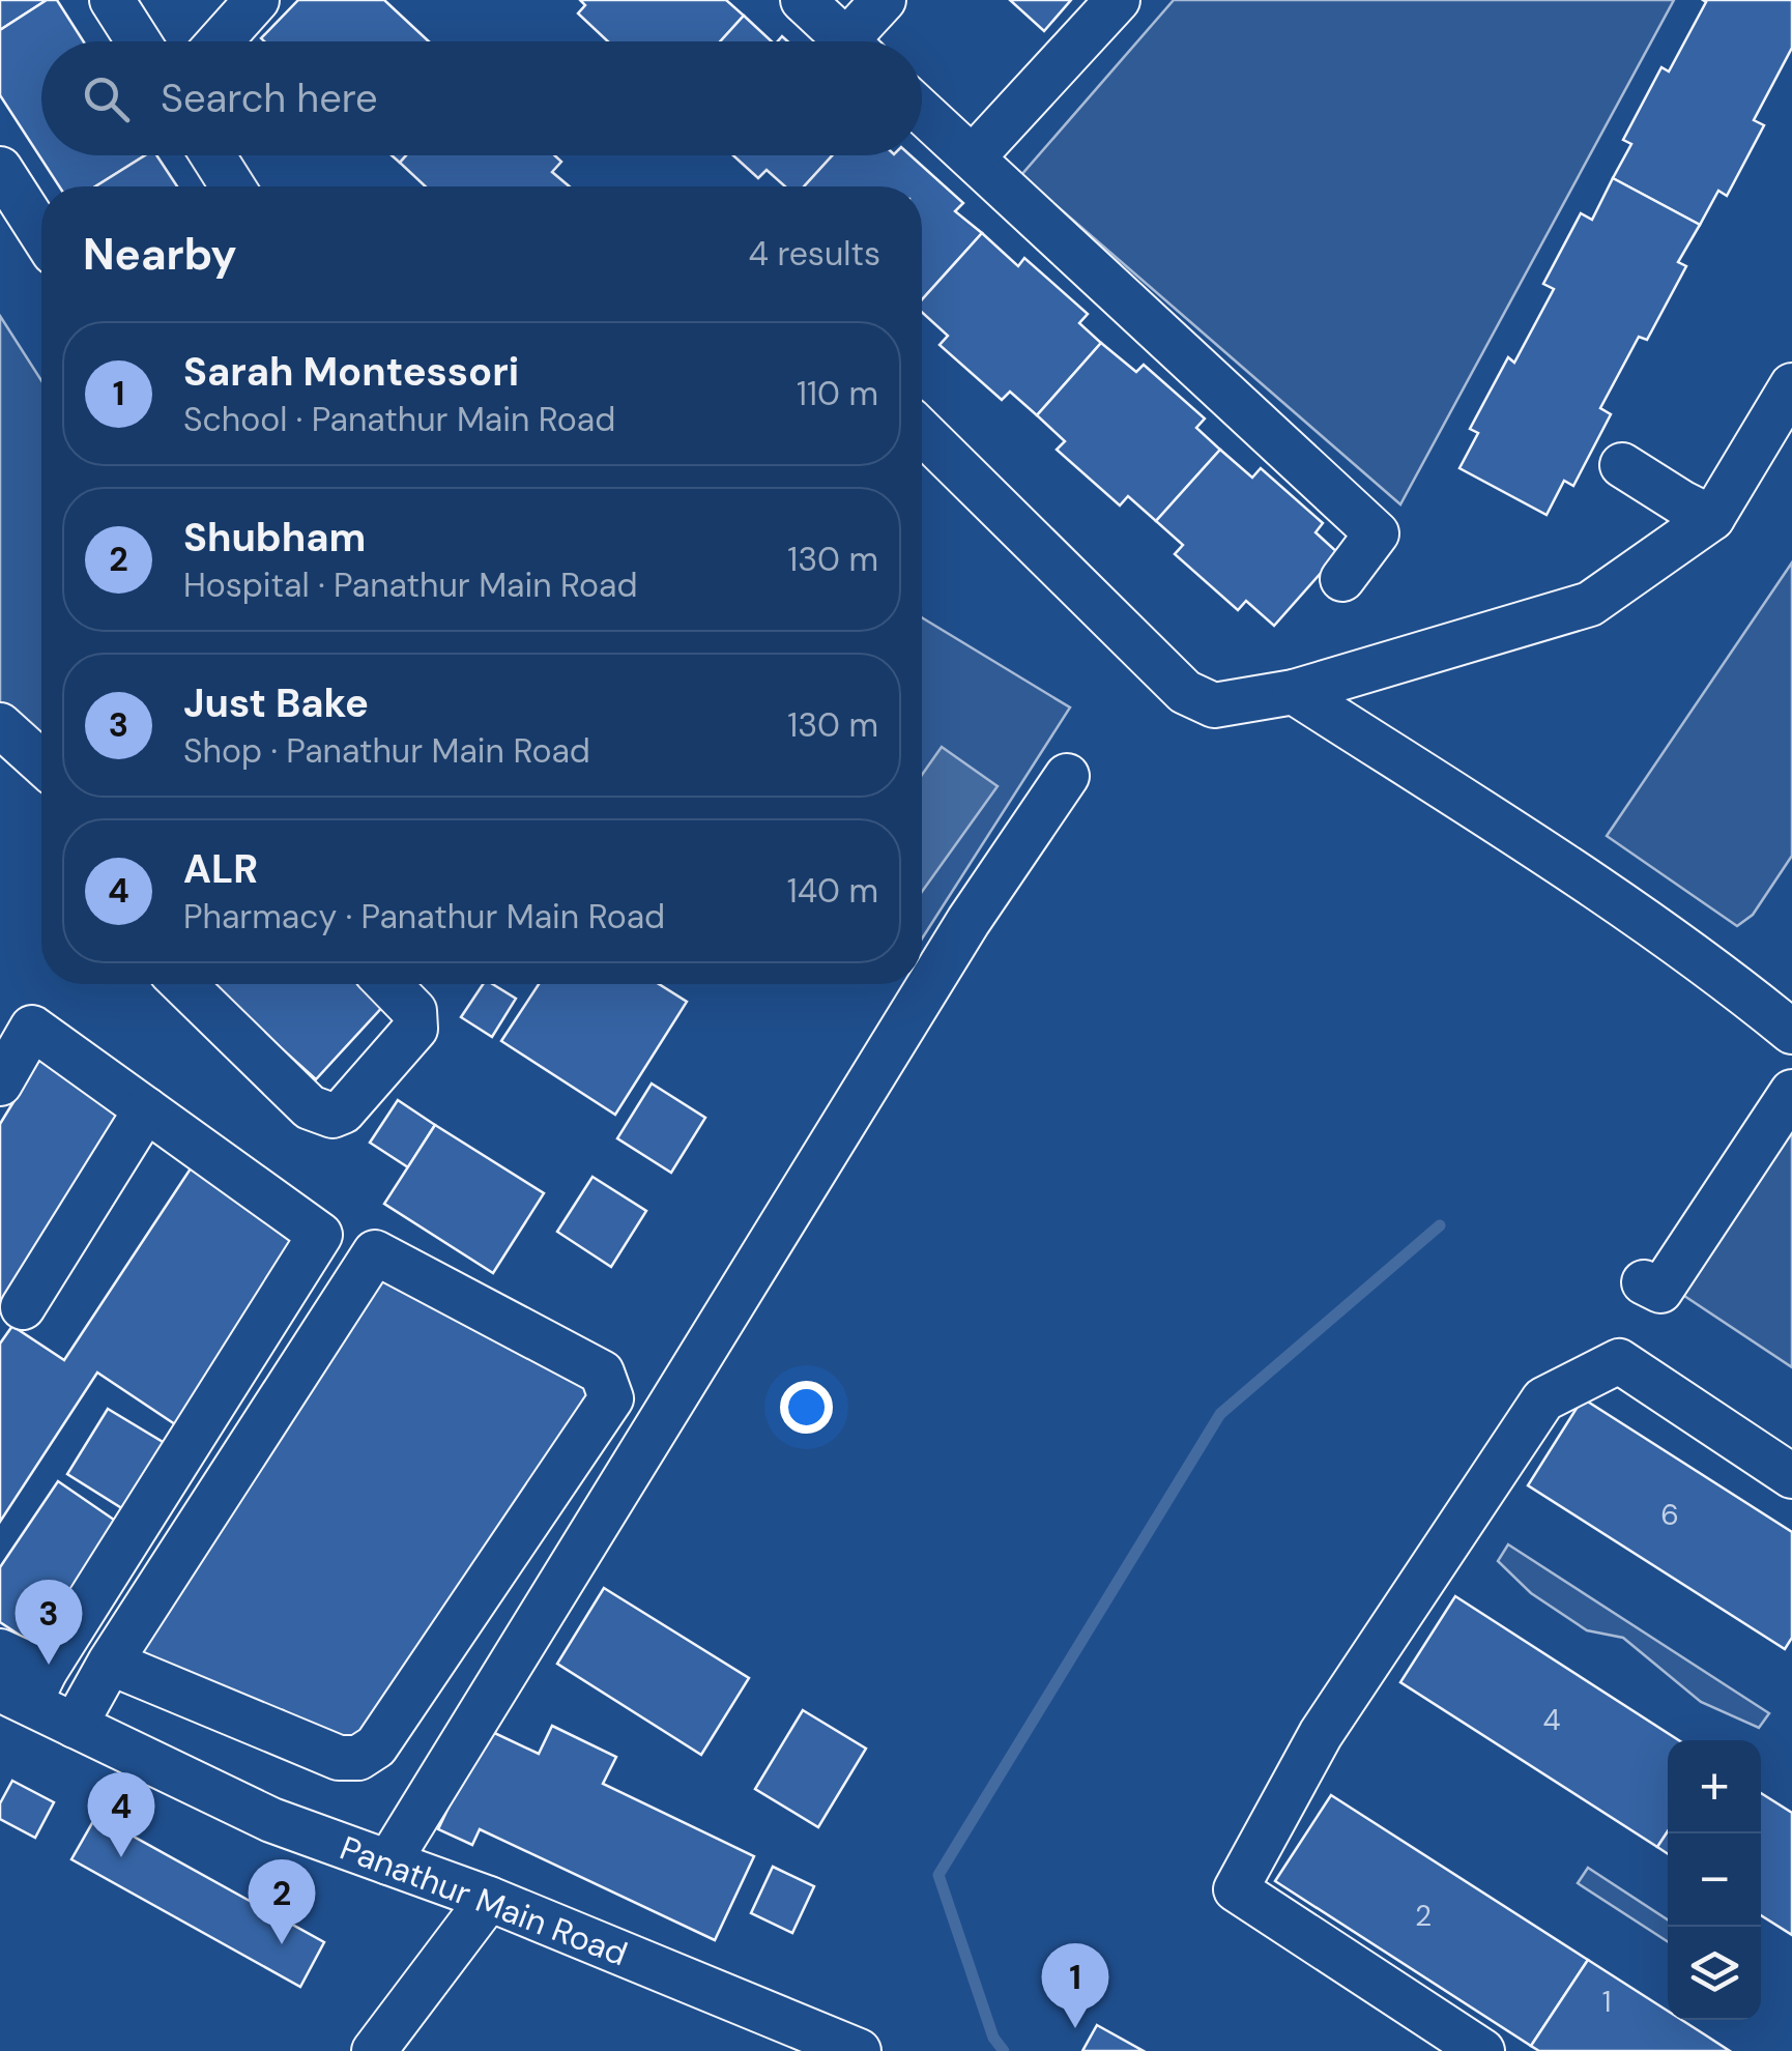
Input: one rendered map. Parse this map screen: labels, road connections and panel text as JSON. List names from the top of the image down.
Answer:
{
  "streets": {
    "street": ["Panathur Main Road"]
  },
  "house_numbers": [
    "6",
    "4",
    "2",
    "1"
  ],
  "page": {
    "search": "Search here",
    "heading": ["Nearby", "4 results"],
    "list": [
      {
        "mark": "1",
        "name": "Sarah Montessori",
        "note": "School · Panathur Main Road",
        "value": "110 m"
      },
      {
        "mark": "2",
        "name": "Shubham",
        "note": "Hospital · Panathur Main Road",
        "value": "130 m"
      },
      {
        "mark": "3",
        "name": "Just Bake",
        "note": "Shop · Panathur Main Road",
        "value": "130 m"
      },
      {
        "mark": "4",
        "name": "ALR",
        "note": "Pharmacy · Panathur Main Road",
        "value": "140 m"
      }
    ],
    "pins": [
      "3",
      "4",
      "2",
      "1"
    ],
    "map_buttons": ["+", "−"]
  }
}
